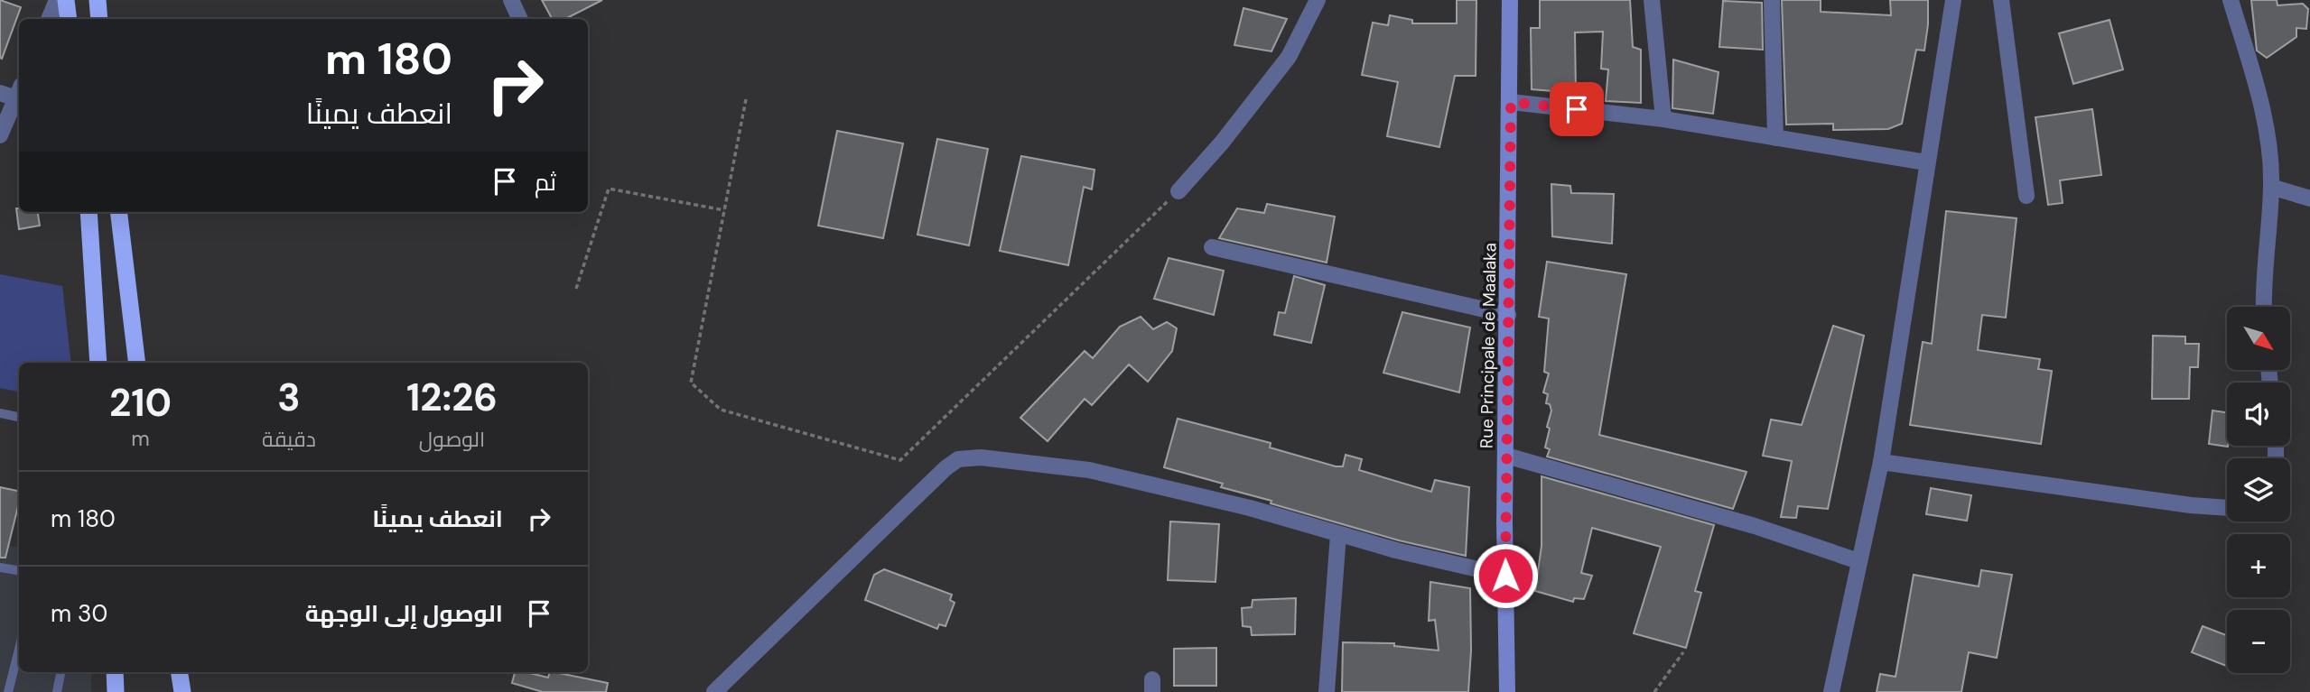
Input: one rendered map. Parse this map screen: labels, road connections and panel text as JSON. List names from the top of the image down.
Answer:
{
  "streets": {
    "main road": ["Rue Principale de Maalaka"]
  },
  "north": "bottom right",
  "page": {
    "turn": ["180 m", "انعطف يمينًا"],
    "then": "ثم",
    "map_buttons": ["+", "−"],
    "eta": [
      "12:26",
      "الوصول",
      "3",
      "دقيقة",
      "210",
      "m"
    ],
    "list": [
      {
        "name": "انعطف يمينًا",
        "value": "180 m"
      },
      {
        "name": "الوصول إلى الوجهة",
        "value": "30 m"
      }
    ]
  }
}
